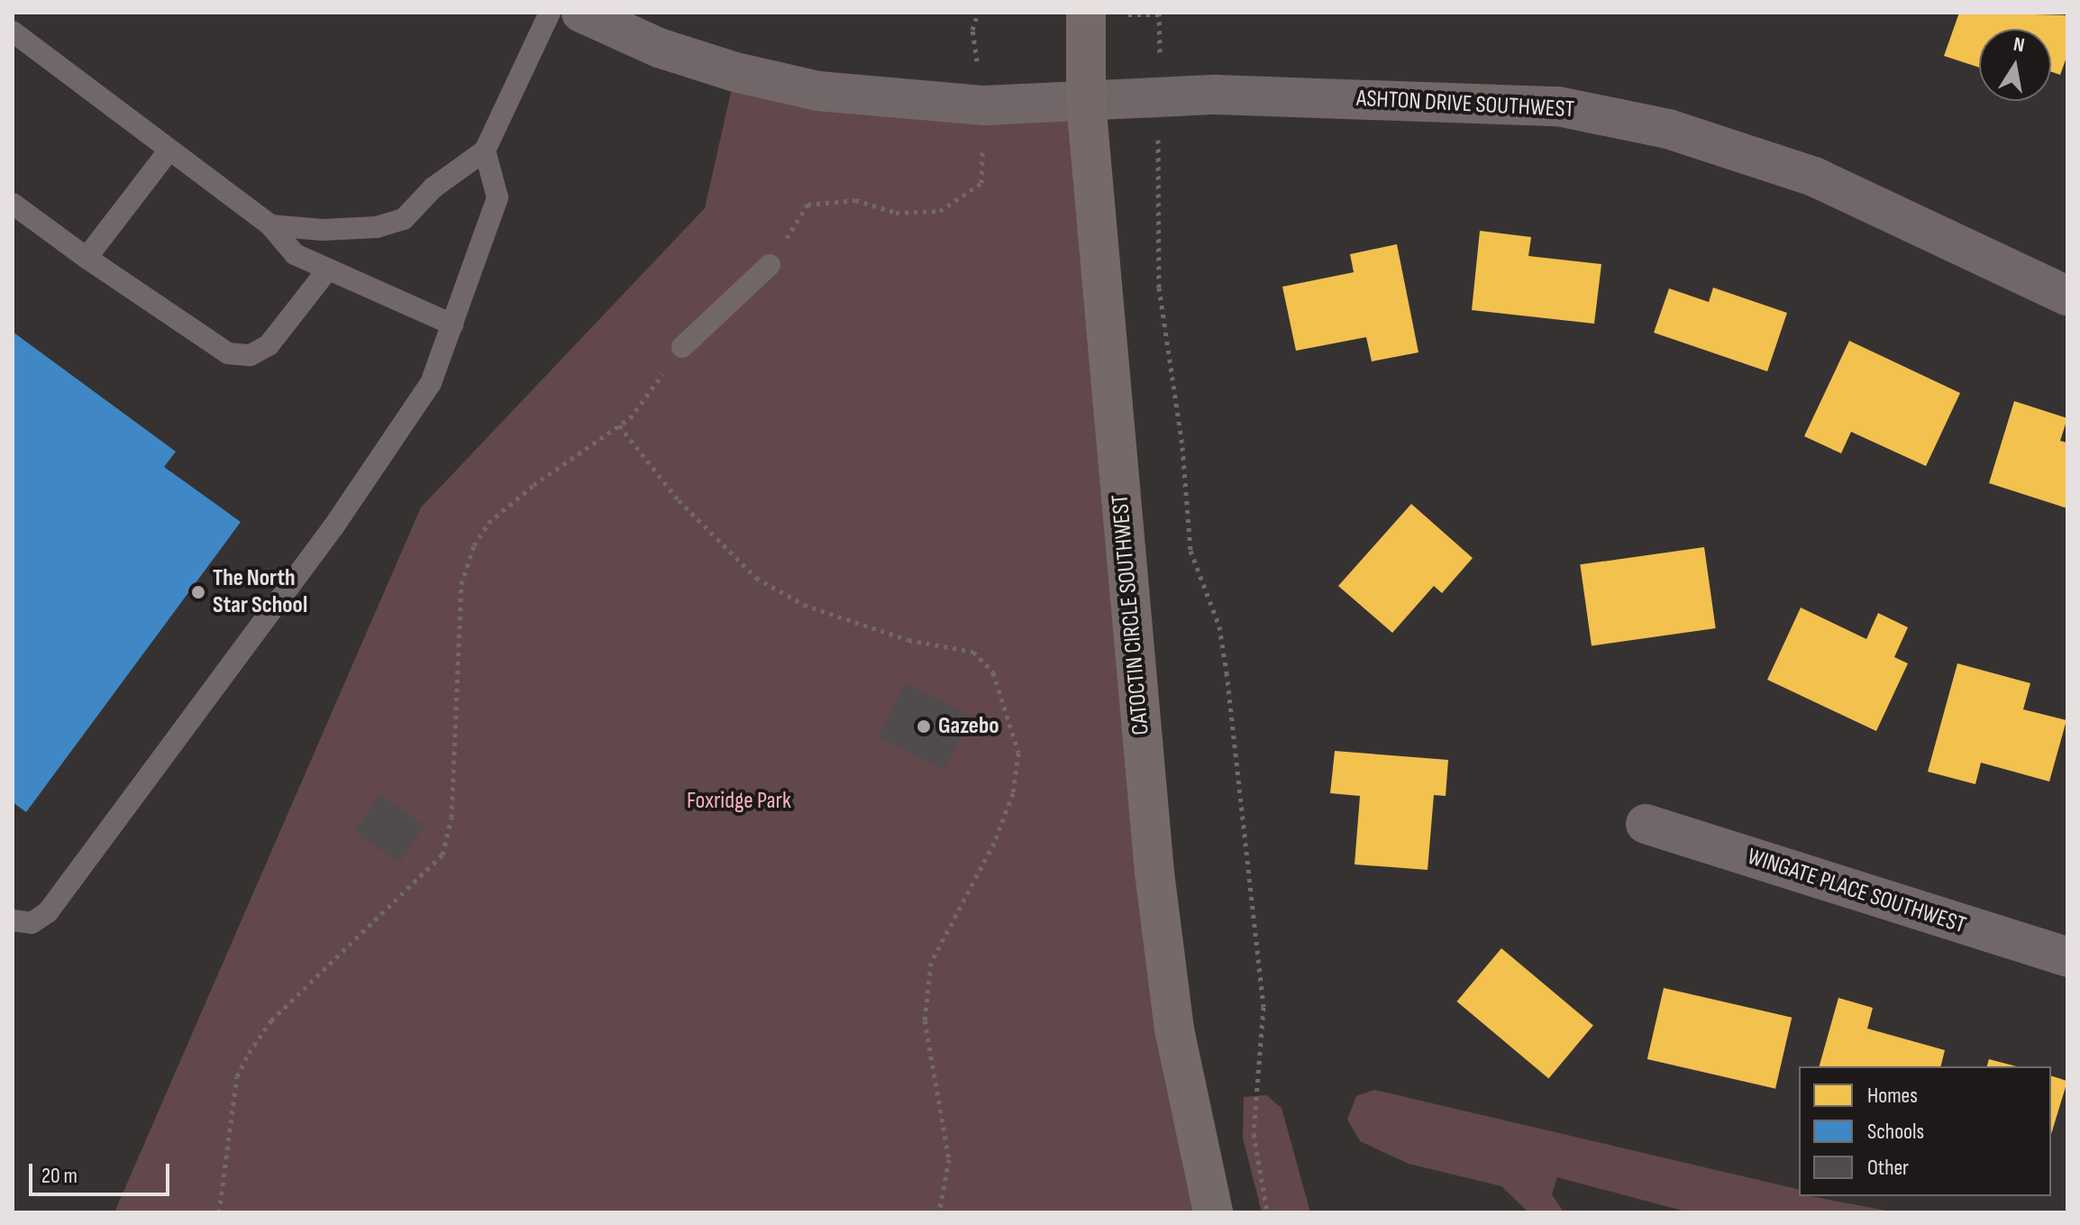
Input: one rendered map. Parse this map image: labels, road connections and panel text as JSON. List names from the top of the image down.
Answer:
{
  "streets": {
    "main road": ["CATOCTIN CIRCLE SOUTHWEST"],
    "street": ["ASHTON DRIVE SOUTHWEST", "WINGATE PLACE SOUTHWEST"]
  },
  "crossings": [
    ["ASHTON DRIVE SOUTHWEST", "CATOCTIN CIRCLE SOUTHWEST"]
  ],
  "parks": ["Foxridge Park"],
  "places": ["The North Star School", "Gazebo"],
  "legend": ["Homes", "Schools", "Other"],
  "scale_bar": "20 m",
  "north": "top"
}
